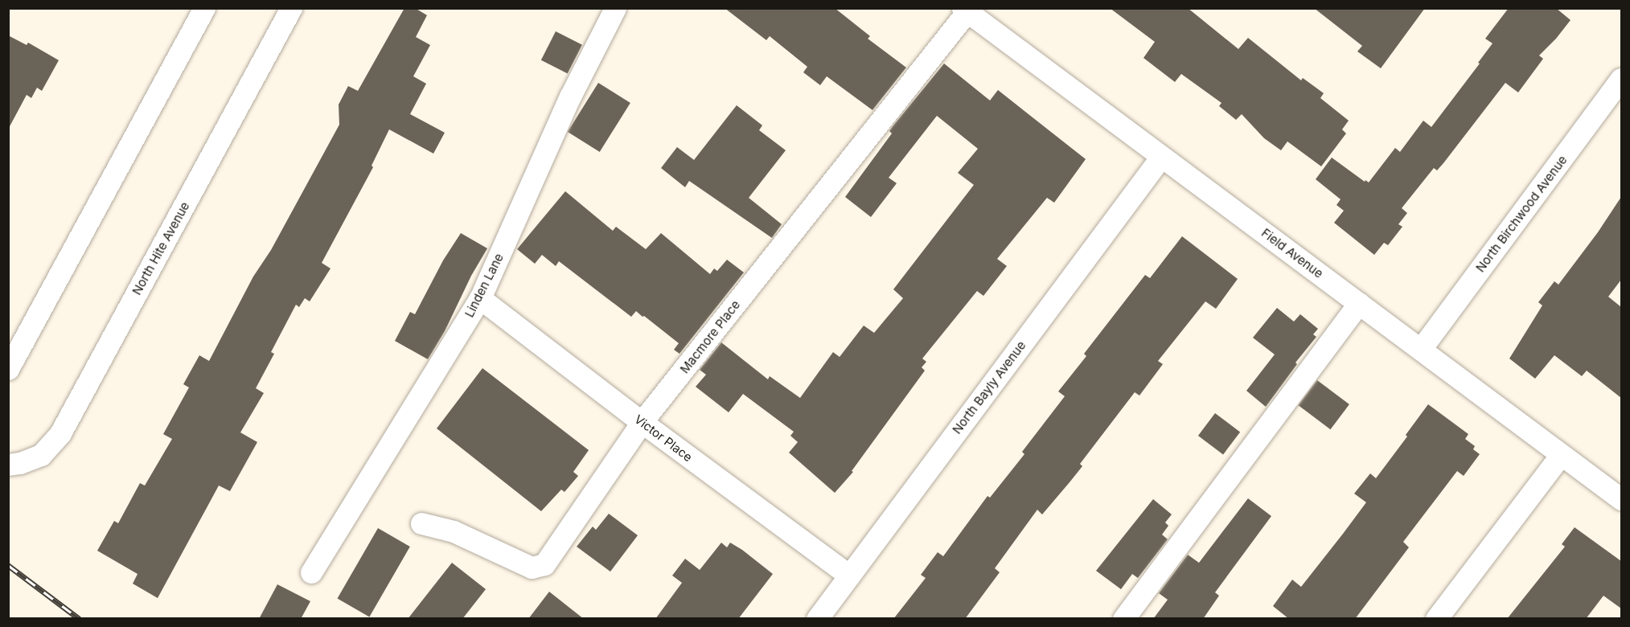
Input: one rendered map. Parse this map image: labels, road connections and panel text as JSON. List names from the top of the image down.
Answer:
{
  "streets": {
    "street": [
      "North Birchwood Avenue",
      "North Hite Avenue",
      "Field Avenue",
      "Linden Lane",
      "Macmore Place",
      "North Bayly Avenue",
      "Victor Place"
    ]
  },
  "crossings": [
    ["North Birchwood Avenue", "Field Avenue"],
    ["Field Avenue", "Macmore Place"],
    ["Field Avenue", "North Bayly Avenue"],
    ["Linden Lane", "Victor Place"],
    ["Macmore Place", "Victor Place"],
    ["North Bayly Avenue", "Victor Place"]
  ]
}
